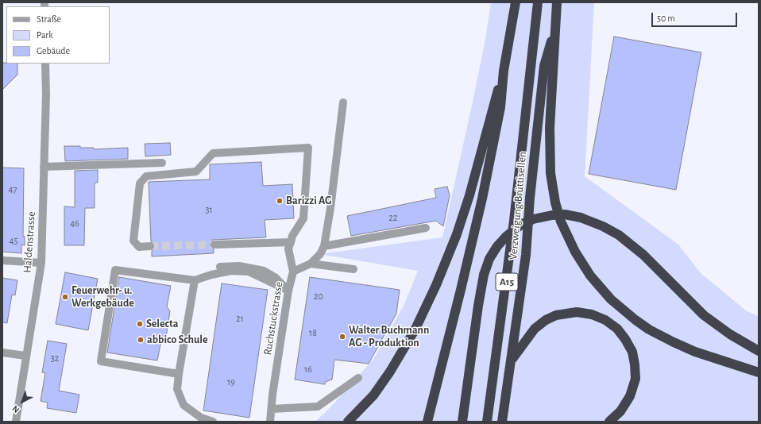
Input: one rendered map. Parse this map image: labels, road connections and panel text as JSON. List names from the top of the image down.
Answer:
{
  "streets": {
    "highway": ["Verzweigung Brüttisellen", "A15"],
    "street": ["Haldenstrasse", "Ruchstuckstrasse"]
  },
  "crossings": [
    ["Verzweigung Brüttisellen", "A15"]
  ],
  "places": [
    "Barizzi AG",
    "Feuerwehr- u. Werkgebäude",
    "Selecta",
    "Walter Buchmann AG - Produktion",
    "abbico Schule"
  ],
  "house_numbers": [
    "47",
    "31",
    "22",
    "46",
    "45",
    "20",
    "21",
    "18",
    "32",
    "16",
    "19"
  ],
  "legend": ["Straße", "Park", "Gebäude"],
  "scale_bar": "50 m",
  "north": "bottom left"
}
